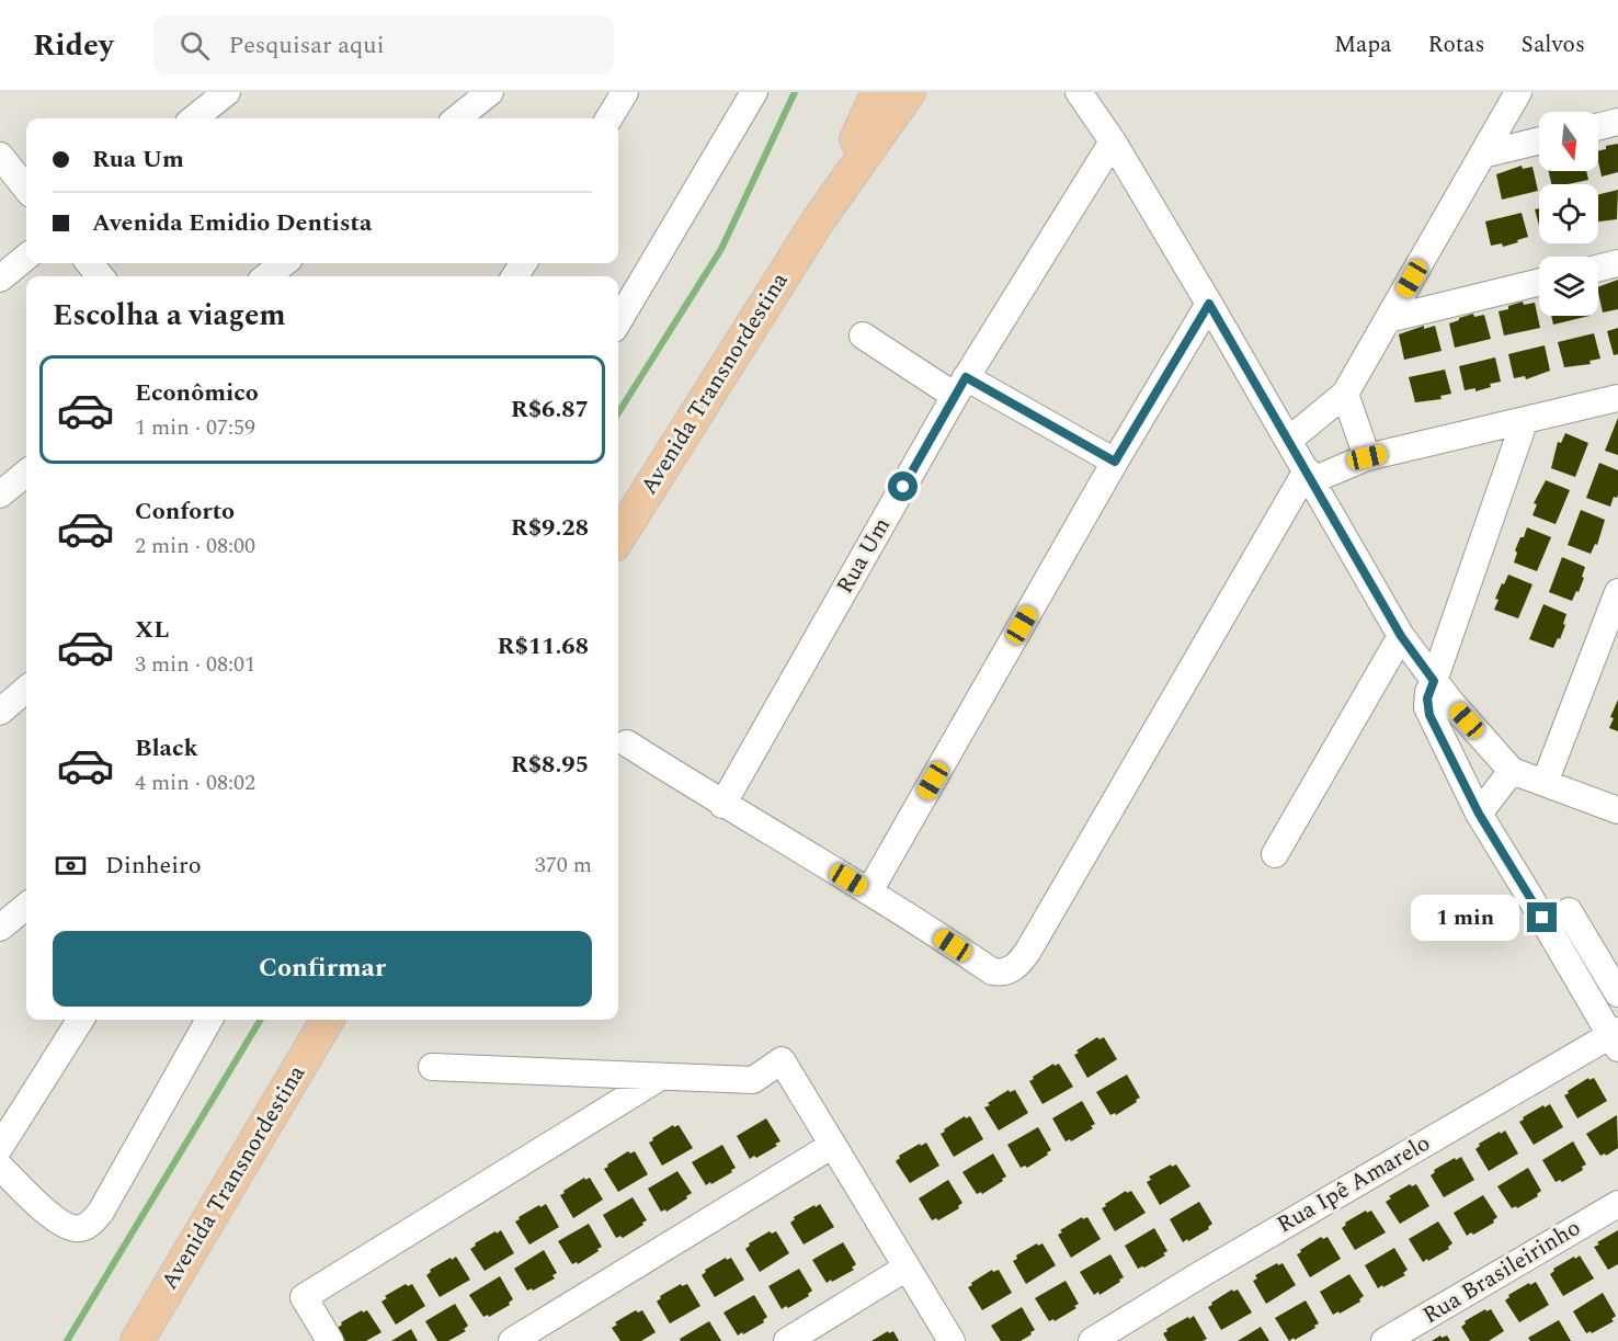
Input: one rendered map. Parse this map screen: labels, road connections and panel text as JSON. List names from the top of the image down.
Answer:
{
  "streets": {
    "main road": ["Avenida Transnordestina"],
    "street": ["Rua Um", "Rua Ipê Amarelo", "Rua Brasileirinho"]
  },
  "north": "bottom",
  "page": {
    "header": "Ridey",
    "search": "Pesquisar aqui",
    "nav": ["Mapa", "Rotas", "Salvos"],
    "banner": ["Rua Um", "Avenida Emidio Dentista"],
    "heading": "Escolha a viagem",
    "list": [
      {
        "name": "Econômico",
        "note": "1 min · 07:59",
        "value": "R$6.87"
      },
      {
        "name": "Conforto",
        "note": "2 min · 08:00",
        "value": "R$9.28"
      },
      {
        "name": "XL",
        "note": "3 min · 08:01",
        "value": "R$11.68"
      },
      {
        "name": "Black",
        "note": "4 min · 08:02",
        "value": "R$8.95"
      }
    ],
    "pay": ["Dinheiro", "370 m"],
    "bubble": "1 min",
    "buttons": "Confirmar"
  }
}
